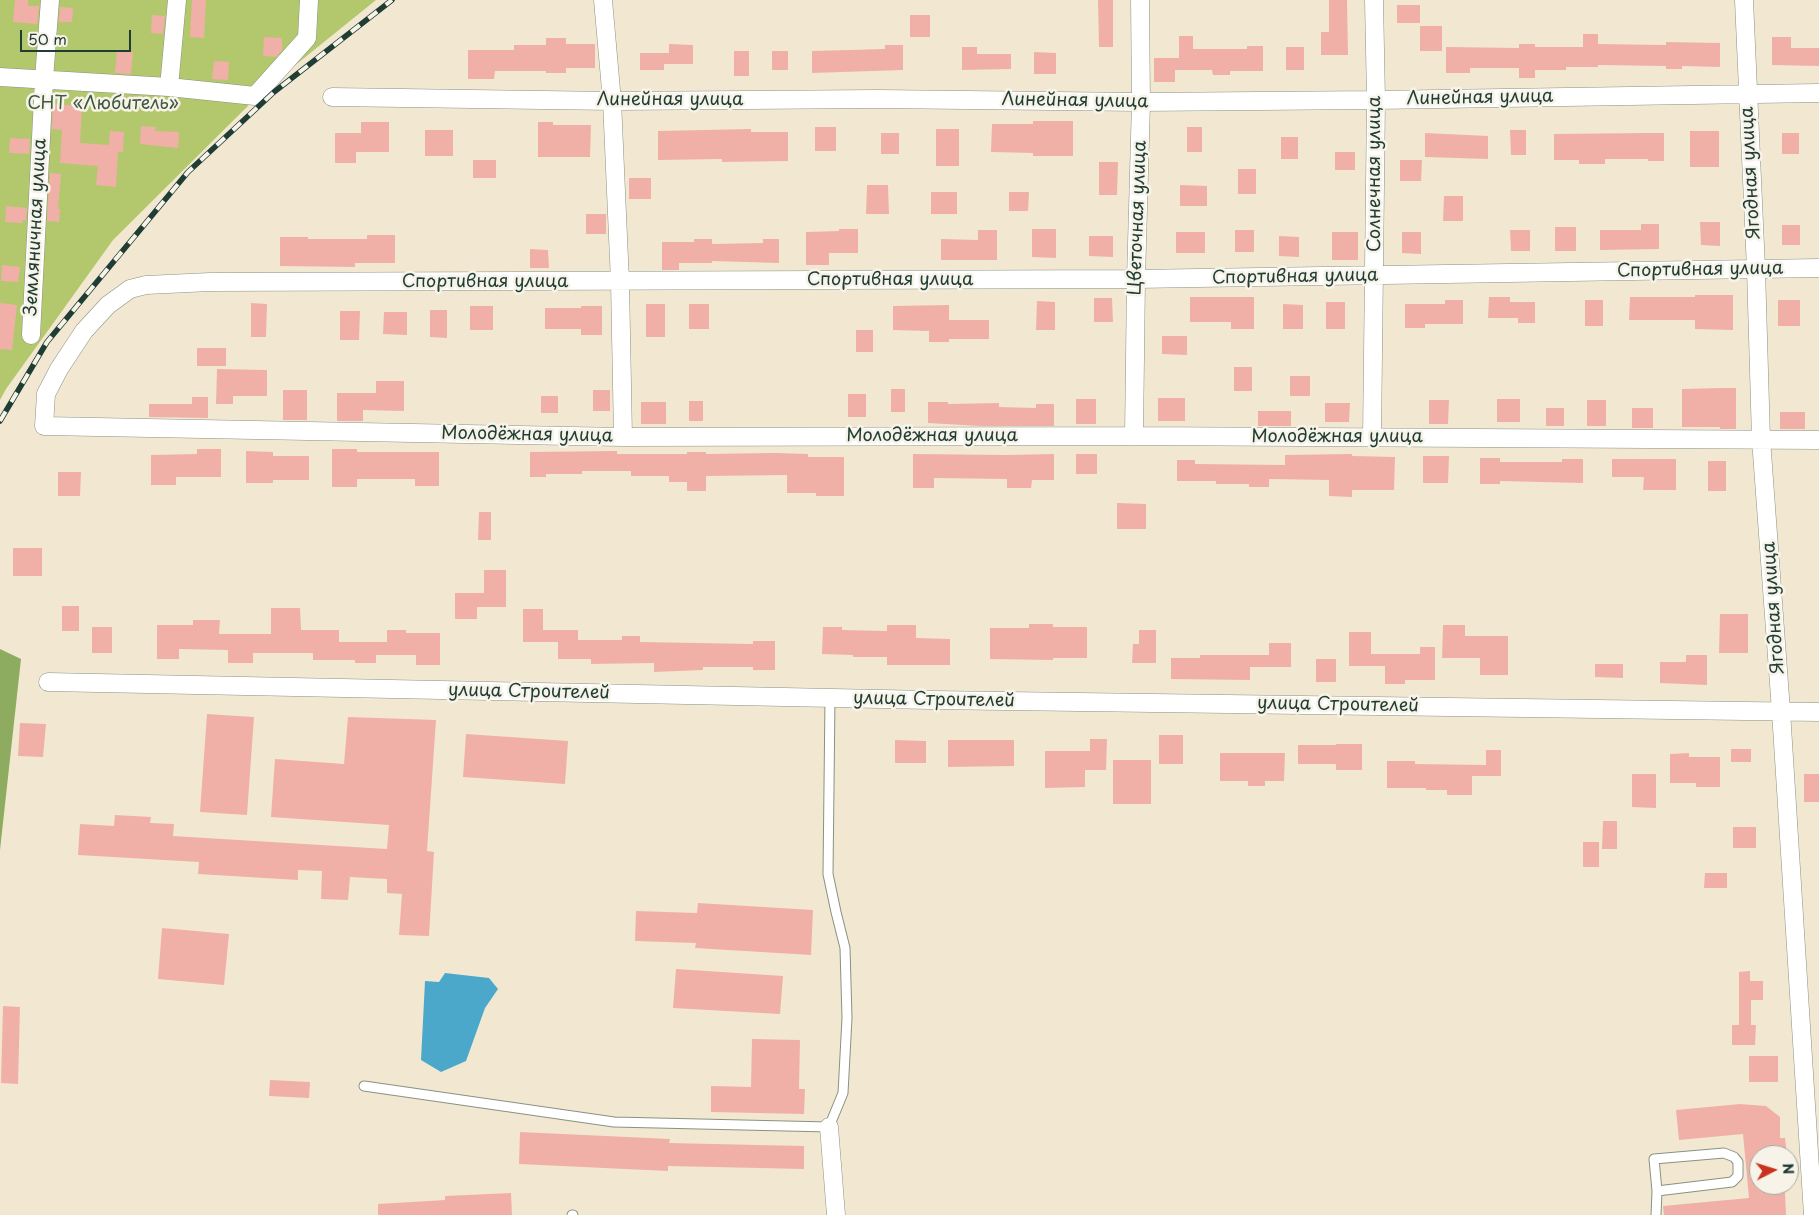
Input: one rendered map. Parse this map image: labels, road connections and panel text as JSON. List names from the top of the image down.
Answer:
{
  "streets": {
    "street": [
      "Линейная улица",
      "Ягодная улица",
      "Солнечная улица",
      "Цветочная улица",
      "Земляничная улица",
      "Спортивная улица",
      "Молодёжная улица",
      "улица Строителей"
    ]
  },
  "crossings": [
    ["Линейная улица", "Ягодная улица"],
    ["Линейная улица", "Солнечная улица"],
    ["Линейная улица", "Цветочная улица"],
    ["Ягодная улица", "Спортивная улица"],
    ["Ягодная улица", "Молодёжная улица"],
    ["Ягодная улица", "улица Строителей"],
    ["Солнечная улица", "Спортивная улица"],
    ["Солнечная улица", "Молодёжная улица"],
    ["Цветочная улица", "Спортивная улица"],
    ["Цветочная улица", "Молодёжная улица"],
    ["Спортивная улица", "Молодёжная улица"]
  ],
  "parks": ["СНТ «Любитель»"],
  "scale_bar": "50 m",
  "north": "right"
}
